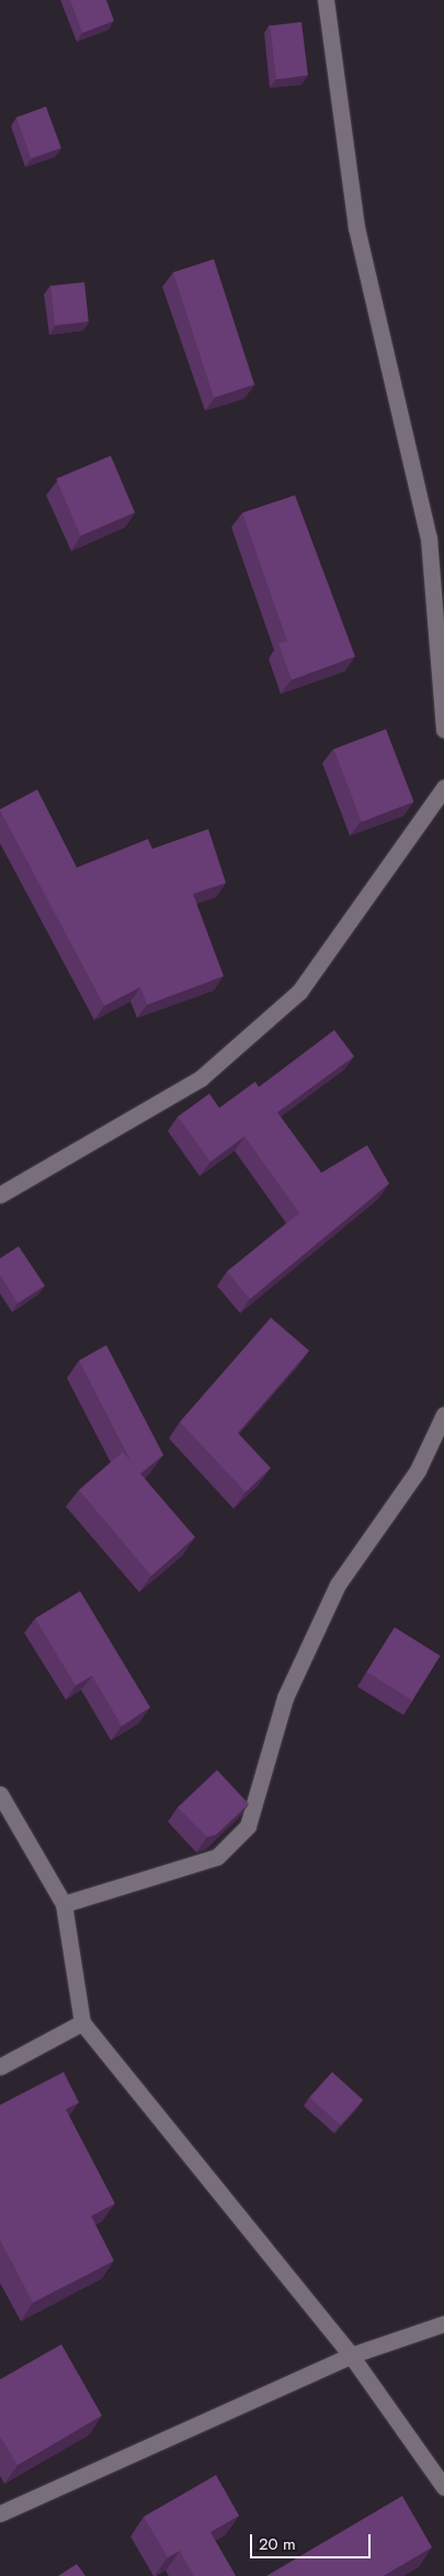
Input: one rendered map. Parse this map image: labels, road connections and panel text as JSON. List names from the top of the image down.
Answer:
{
  "scale_bar": "20 m"
}
